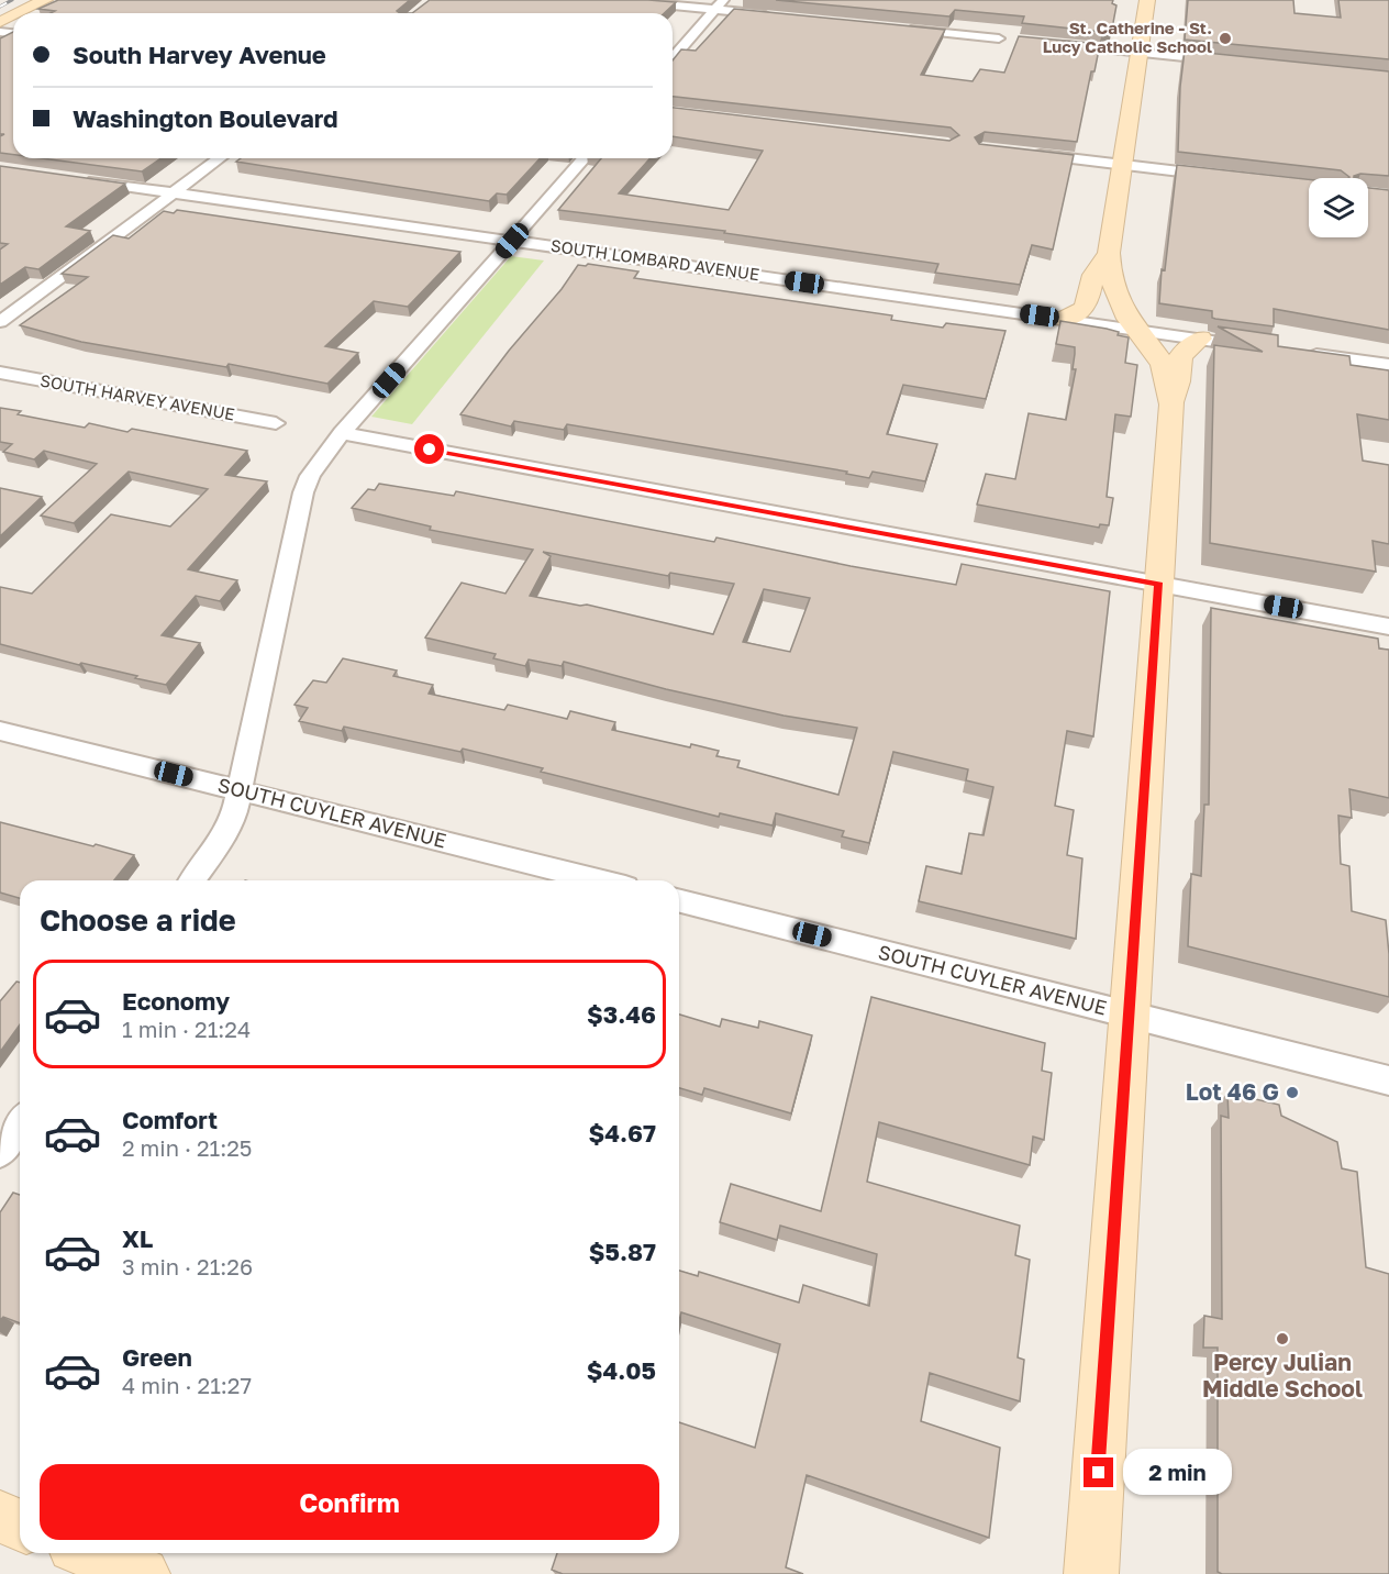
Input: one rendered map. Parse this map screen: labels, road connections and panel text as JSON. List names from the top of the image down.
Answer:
{
  "streets": {
    "street": ["SOUTH LOMBARD AVENUE", "SOUTH HARVEY AVENUE", "SOUTH CUYLER AVENUE"]
  },
  "places": ["St. Catherine - St. Lucy Catholic School", "Lot 46 G", "Percy Julian Middle School"],
  "page": {
    "banner": ["South Harvey Avenue", "Washington Boulevard"],
    "heading": "Choose a ride",
    "list": [
      {
        "name": "Economy",
        "note": "1 min · 21:24",
        "value": "$3.46"
      },
      {
        "name": "Comfort",
        "note": "2 min · 21:25",
        "value": "$4.67"
      },
      {
        "name": "XL",
        "note": "3 min · 21:26",
        "value": "$5.87"
      },
      {
        "name": "Green",
        "note": "4 min · 21:27",
        "value": "$4.05"
      }
    ],
    "bubble": "2 min",
    "buttons": "Confirm"
  }
}
